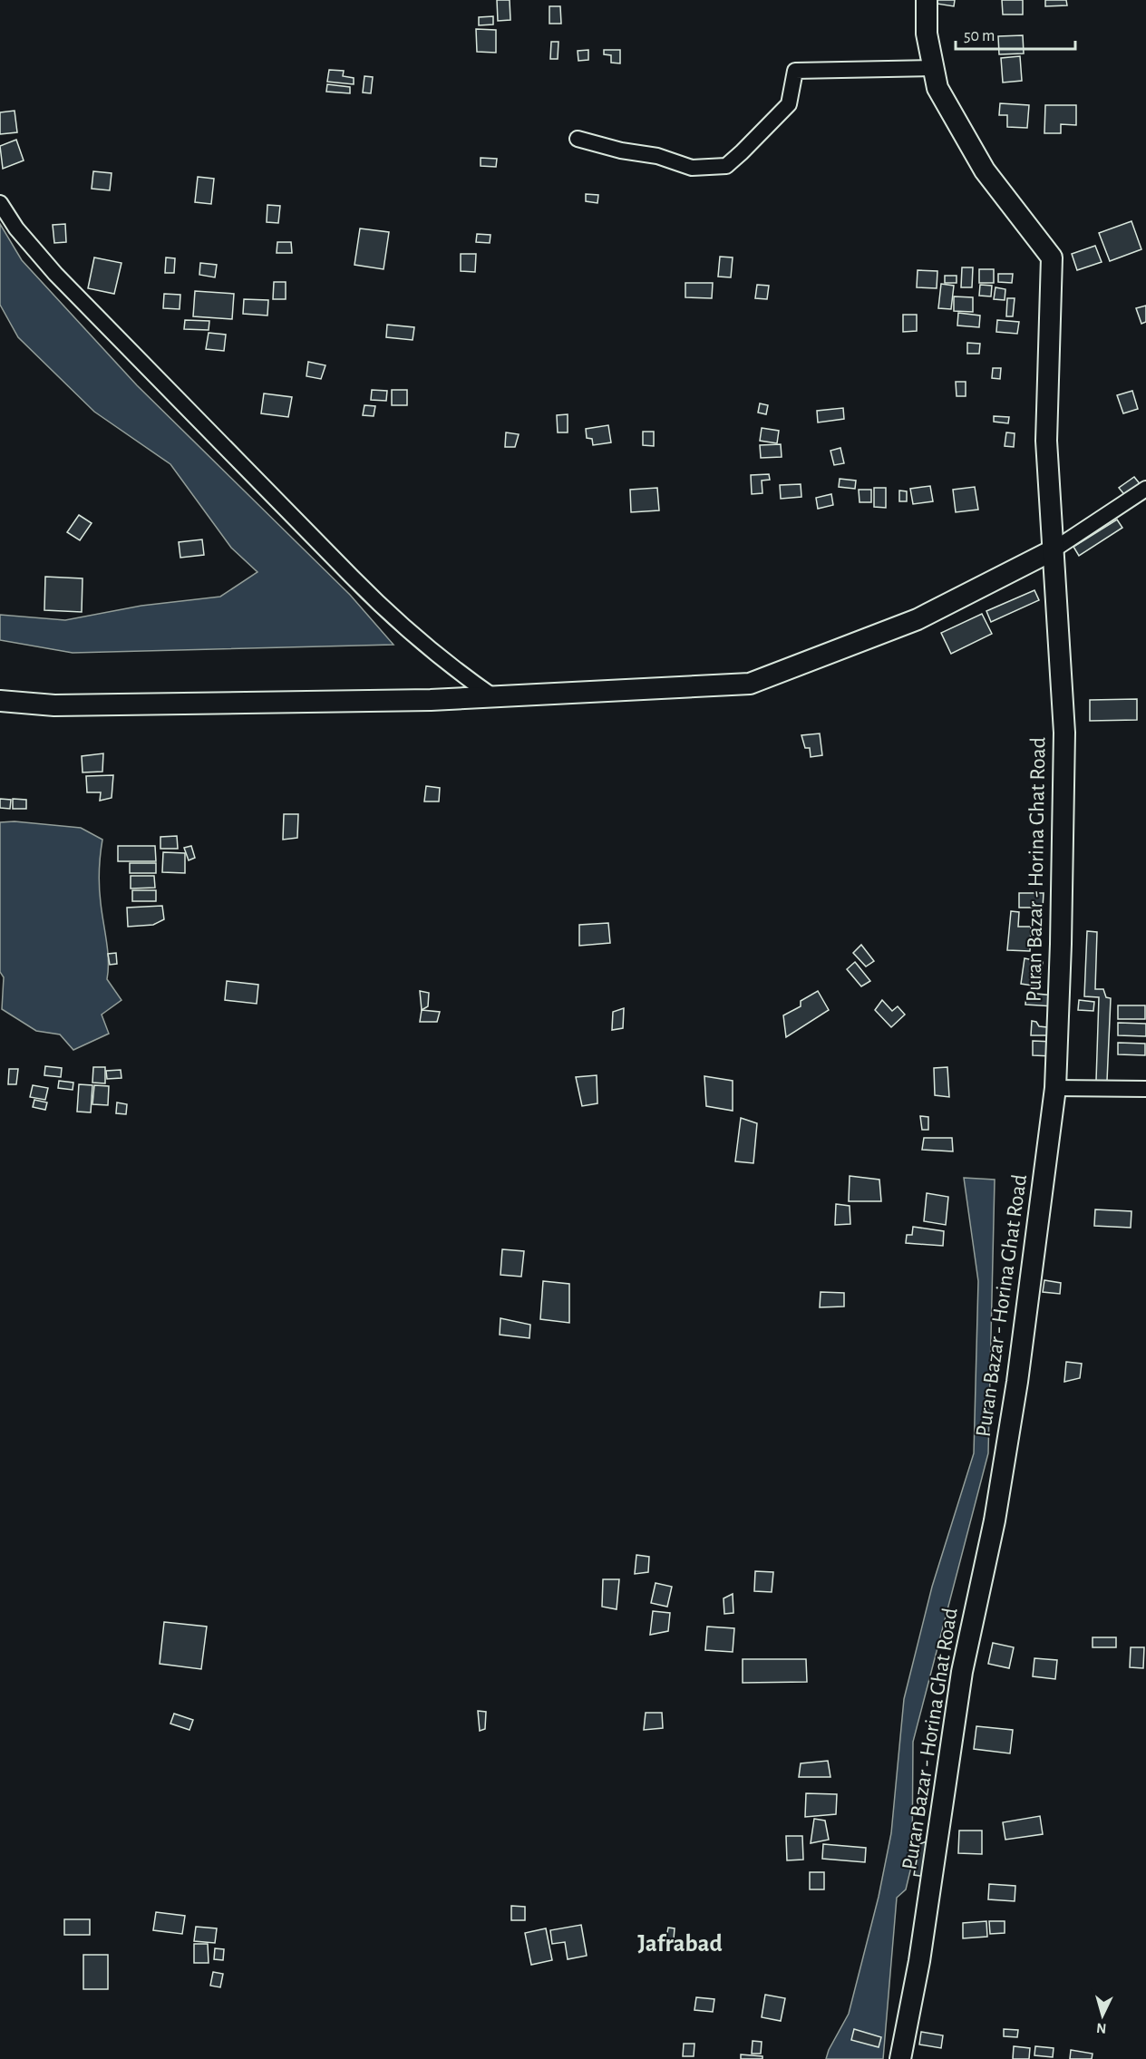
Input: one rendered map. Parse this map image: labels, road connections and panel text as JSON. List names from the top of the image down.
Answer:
{
  "streets": {
    "main road": ["Puran Bazar - Horina Ghat Road"]
  },
  "districts": ["Jafrabad"],
  "scale_bar": "50 m",
  "north": "bottom"
}
